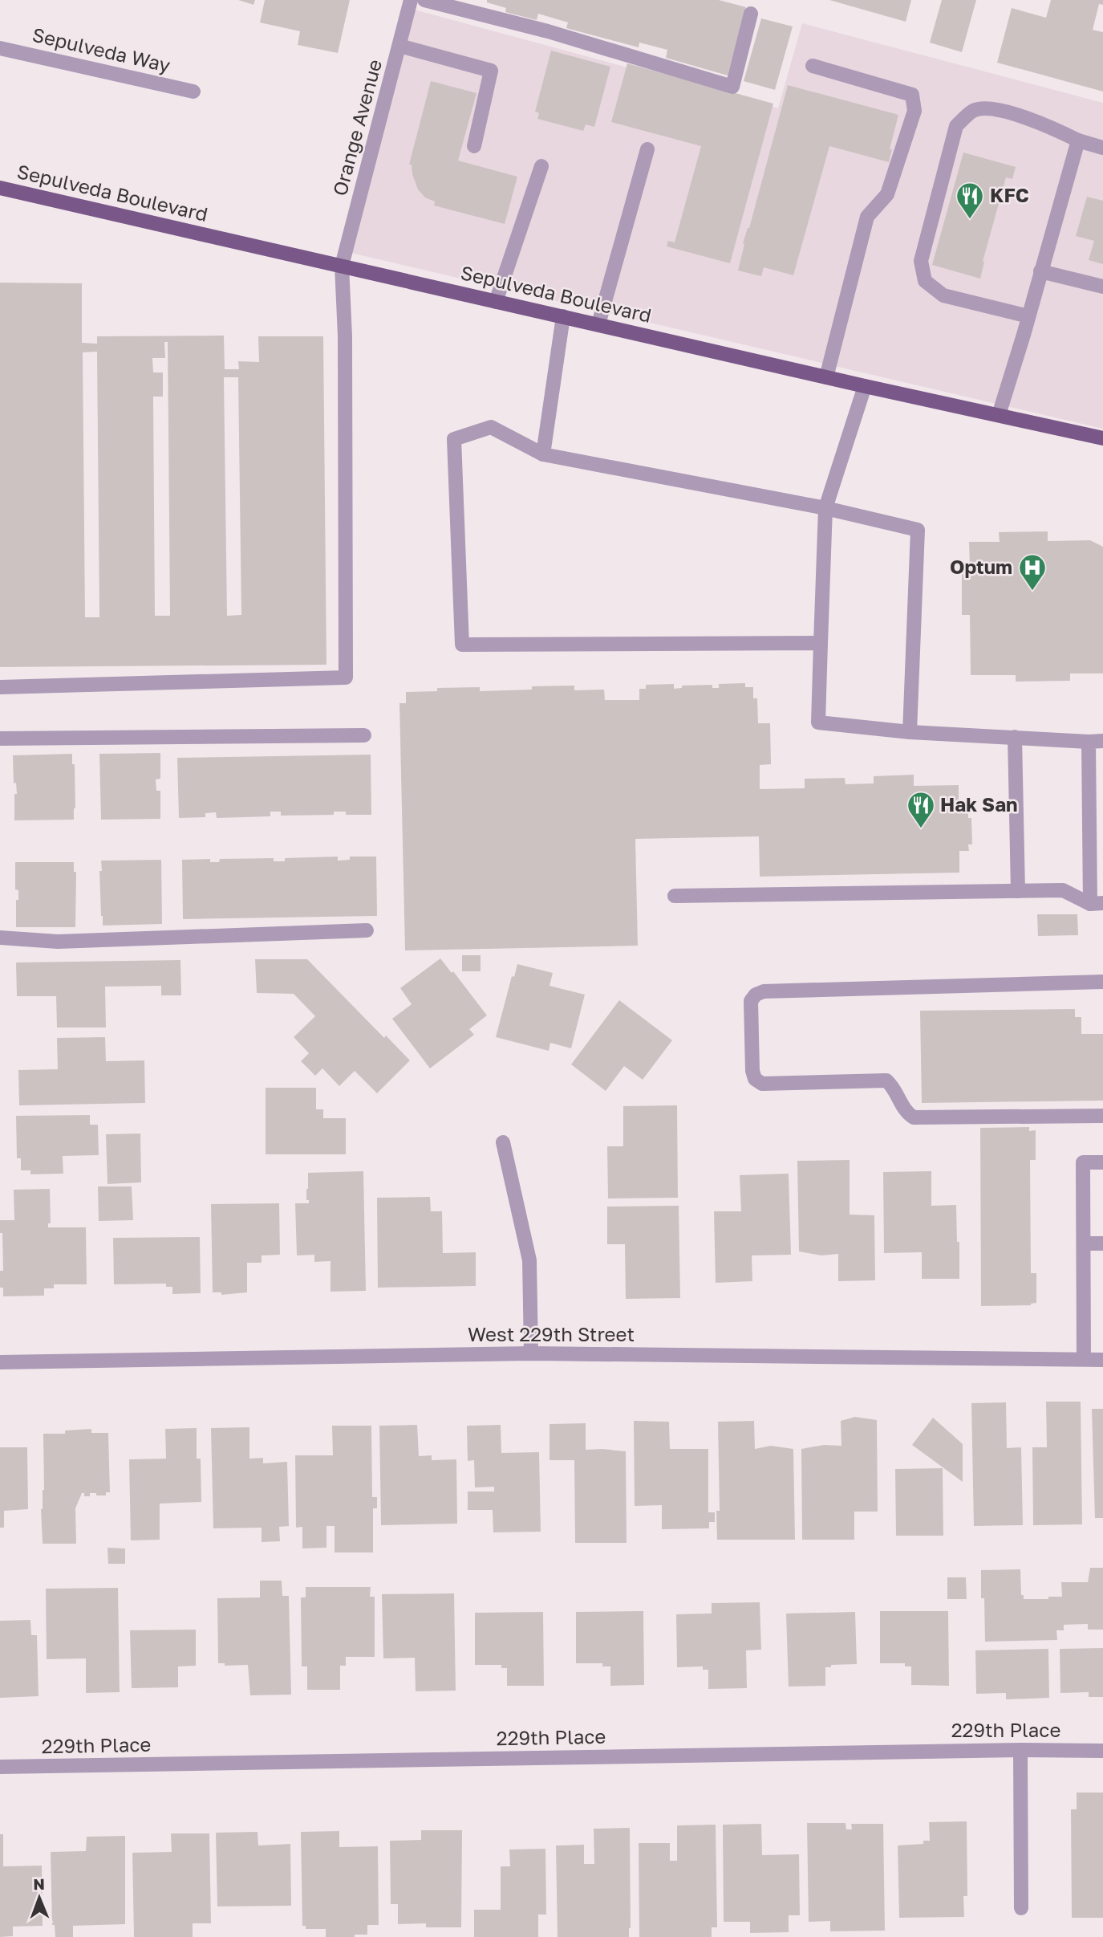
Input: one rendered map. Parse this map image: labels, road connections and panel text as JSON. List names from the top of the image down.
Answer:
{
  "streets": {
    "main road": ["Sepulveda Boulevard"],
    "street": [
      "Sepulveda Way",
      "Orange Avenue",
      "West 229th Street",
      "229th Place"
    ]
  },
  "crossings": [
    ["Orange Avenue", "Sepulveda Boulevard"]
  ],
  "places": {
    "restaurant": ["KFC", "Hak San"],
    "hospital": ["Optum"]
  },
  "north": "top"
}
